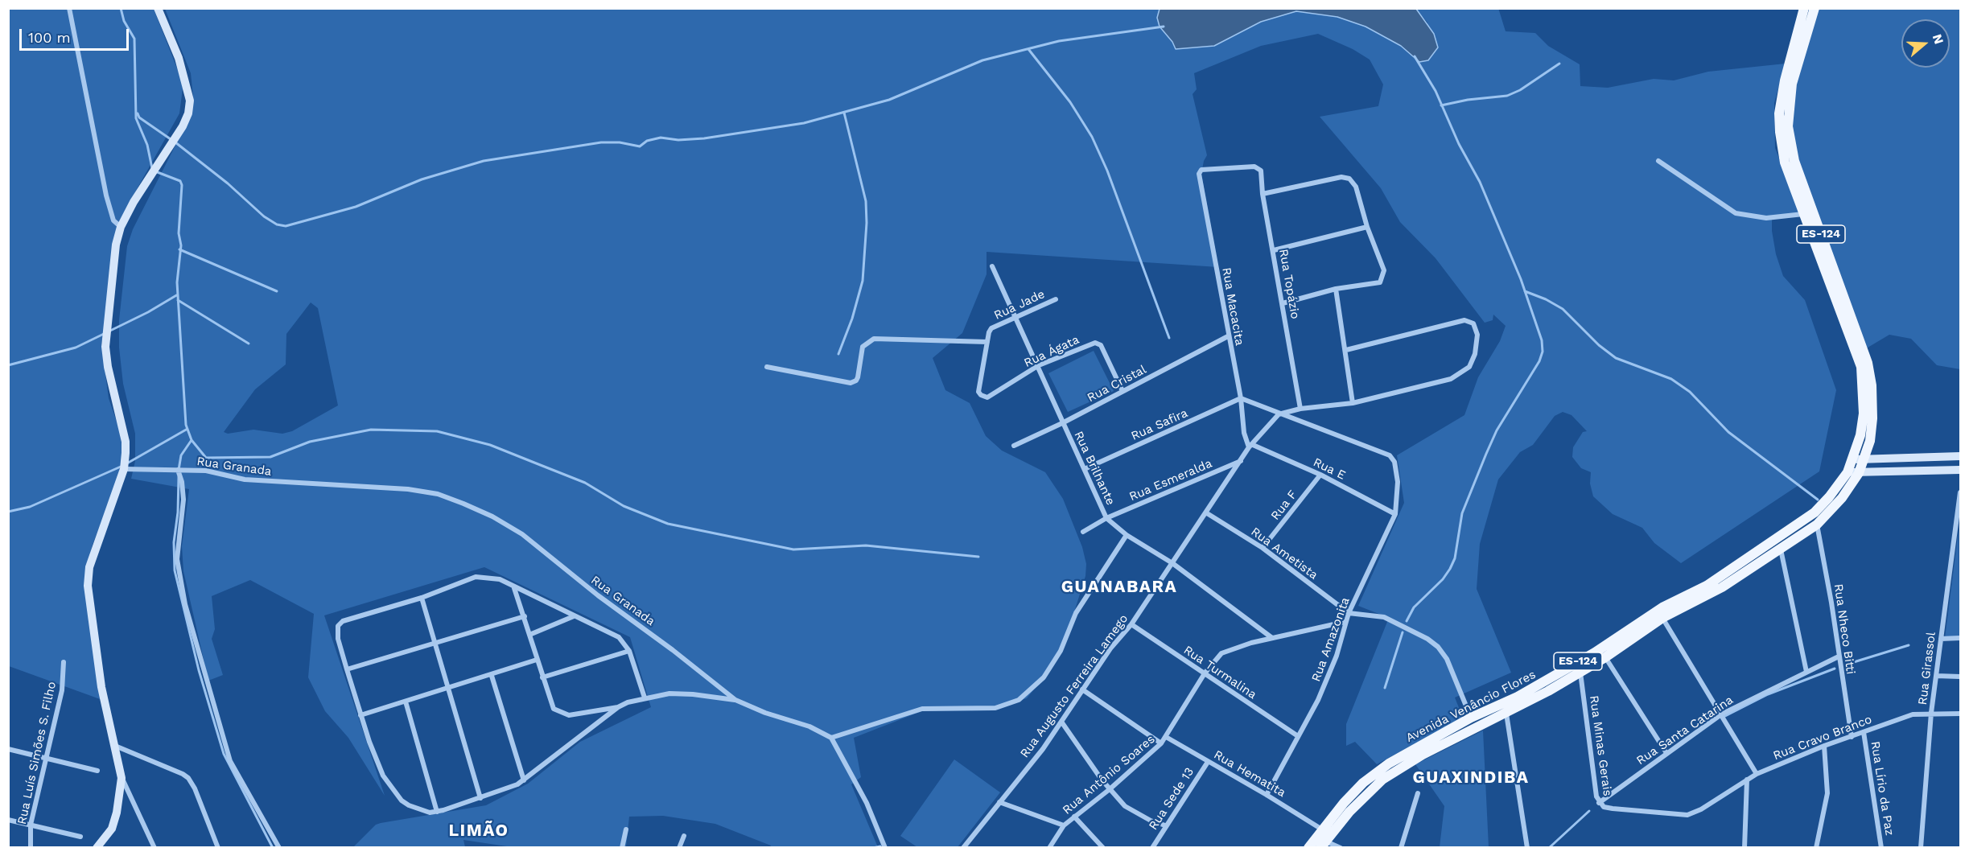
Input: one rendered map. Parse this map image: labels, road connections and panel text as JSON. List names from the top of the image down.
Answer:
{
  "streets": {
    "main road": ["ES-124", "Avenida Venâncio Flores"],
    "street": [
      "Rua Topázio",
      "Rua Jade",
      "Rua Macacita",
      "Rua Ágata",
      "Rua Cristal",
      "Rua Safira",
      "Rua Granada",
      "Rua Brilhante",
      "Rua E",
      "Rua Esmeralda",
      "Rua F",
      "Rua Ametista",
      "Rua Nheco Bitti",
      "Rua Amazonita",
      "Rua Girassol",
      "Rua Turmalina",
      "Rua Augusto Ferreira Lamego",
      "Rua Santa Catarina",
      "Rua Cravo Branco",
      "Rua Minas Gerais",
      "Rua Luís Simões S. Filho",
      "Rua Hematita",
      "Rua Antônio Soares",
      "Rua Lírio da Paz",
      "Rua Sede 13"
    ]
  },
  "crossings": [
    ["ES-124", "Avenida Venâncio Flores"],
    ["Rua Topázio", "Rua Macacita"],
    ["Rua Jade", "Rua Ágata"],
    ["Rua Jade", "Rua Brilhante"],
    ["Rua Macacita", "Rua Cristal"],
    ["Rua Macacita", "Rua Safira"],
    ["Rua Macacita", "Rua E"],
    ["Rua Macacita", "Rua Augusto Ferreira Lamego"],
    ["Rua Ágata", "Rua Cristal"],
    ["Rua Ágata", "Rua Brilhante"],
    ["Rua Cristal", "Rua Brilhante"],
    ["Rua Safira", "Rua Brilhante"],
    ["Rua Brilhante", "Rua Esmeralda"],
    ["Rua Brilhante", "Rua Augusto Ferreira Lamego"],
    ["Rua Brilhante", "Rua Antônio Soares"],
    ["Rua E", "Rua F"],
    ["Rua E", "Rua Amazonita"],
    ["Rua E", "Rua Augusto Ferreira Lamego"],
    ["Rua Esmeralda", "Rua Augusto Ferreira Lamego"],
    ["Rua F", "Rua Ametista"],
    ["Rua Ametista", "Rua Amazonita"],
    ["Rua Ametista", "Rua Augusto Ferreira Lamego"],
    ["Rua Nheco Bitti", "Avenida Venâncio Flores"],
    ["Rua Nheco Bitti", "Rua Santa Catarina"],
    ["Rua Nheco Bitti", "Rua Cravo Branco"],
    ["Rua Amazonita", "Rua Turmalina"],
    ["Rua Amazonita", "Rua Augusto Ferreira Lamego"],
    ["Rua Amazonita", "Rua Hematita"],
    ["Rua Amazonita", "Rua Antônio Soares"],
    ["Rua Girassol", "Rua Cravo Branco"],
    ["Rua Turmalina", "Rua Augusto Ferreira Lamego"],
    ["Rua Turmalina", "Rua Antônio Soares"],
    ["Avenida Venâncio Flores", "Rua Minas Gerais"],
    ["Avenida Venâncio Flores", "Rua Hematita"],
    ["Rua Santa Catarina", "Rua Minas Gerais"],
    ["Rua Cravo Branco", "Rua Minas Gerais"],
    ["Rua Cravo Branco", "Rua Lírio da Paz"],
    ["Rua Hematita", "Rua Antônio Soares"],
    ["Rua Hematita", "Rua Sede 13"]
  ],
  "districts": ["GUANABARA", "GUAXINDIBA", "LIMÃO"],
  "scale_bar": "100 m",
  "north": "right"
}
